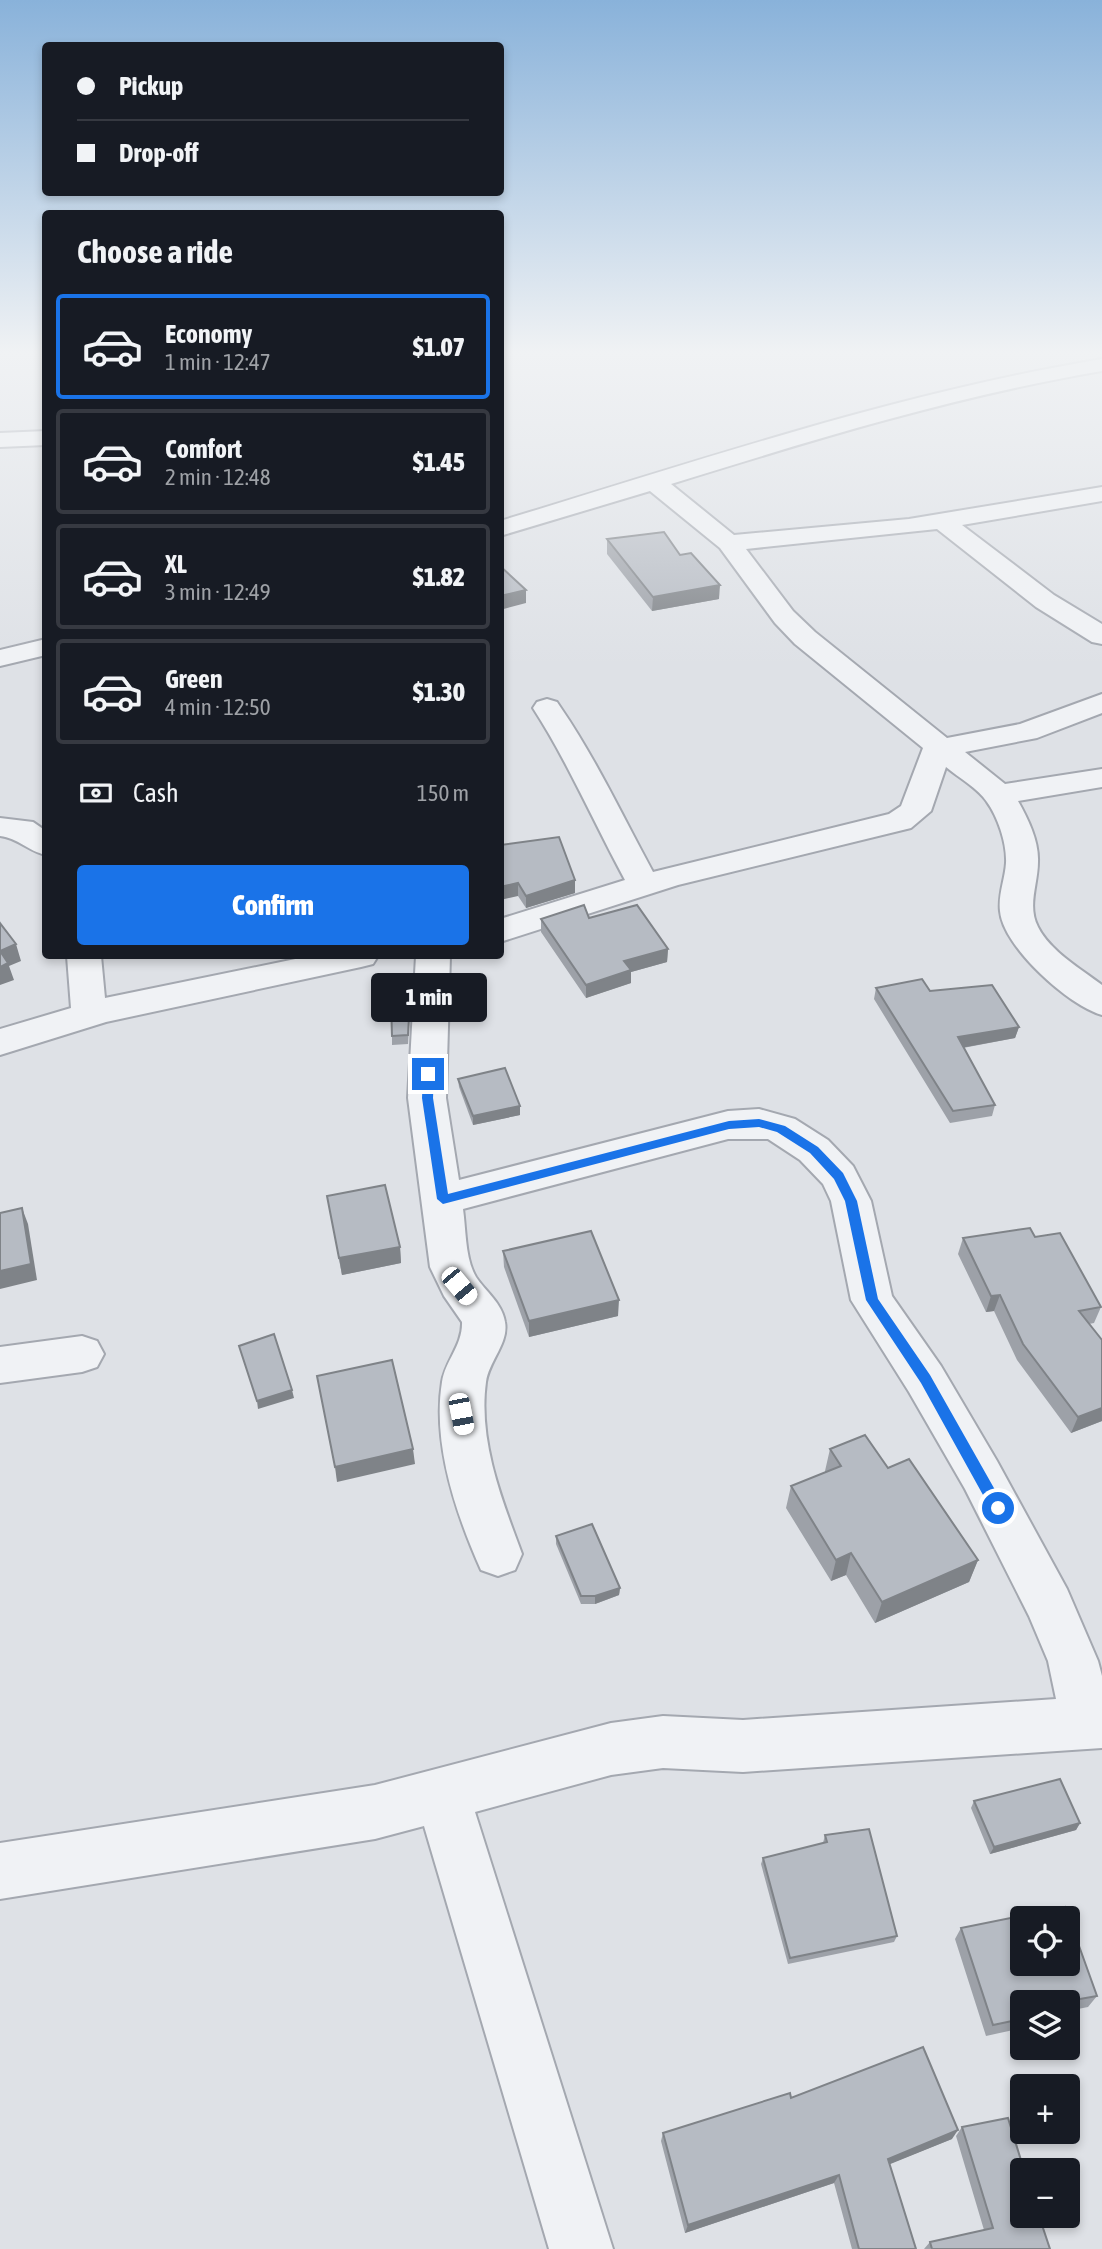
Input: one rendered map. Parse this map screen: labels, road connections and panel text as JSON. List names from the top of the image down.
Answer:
{
  "page": {
    "banner": ["Pickup", "Drop-off"],
    "heading": "Choose a ride",
    "list": [
      {
        "name": "Economy",
        "note": "1 min · 12:47",
        "value": "$1.07"
      },
      {
        "name": "Comfort",
        "note": "2 min · 12:48",
        "value": "$1.45"
      },
      {
        "name": "XL",
        "note": "3 min · 12:49",
        "value": "$1.82"
      },
      {
        "name": "Green",
        "note": "4 min · 12:50",
        "value": "$1.30"
      }
    ],
    "pay": ["Cash", "150 m"],
    "buttons": "Confirm",
    "bubble": "1 min",
    "map_buttons": ["+", "−"]
  }
}
